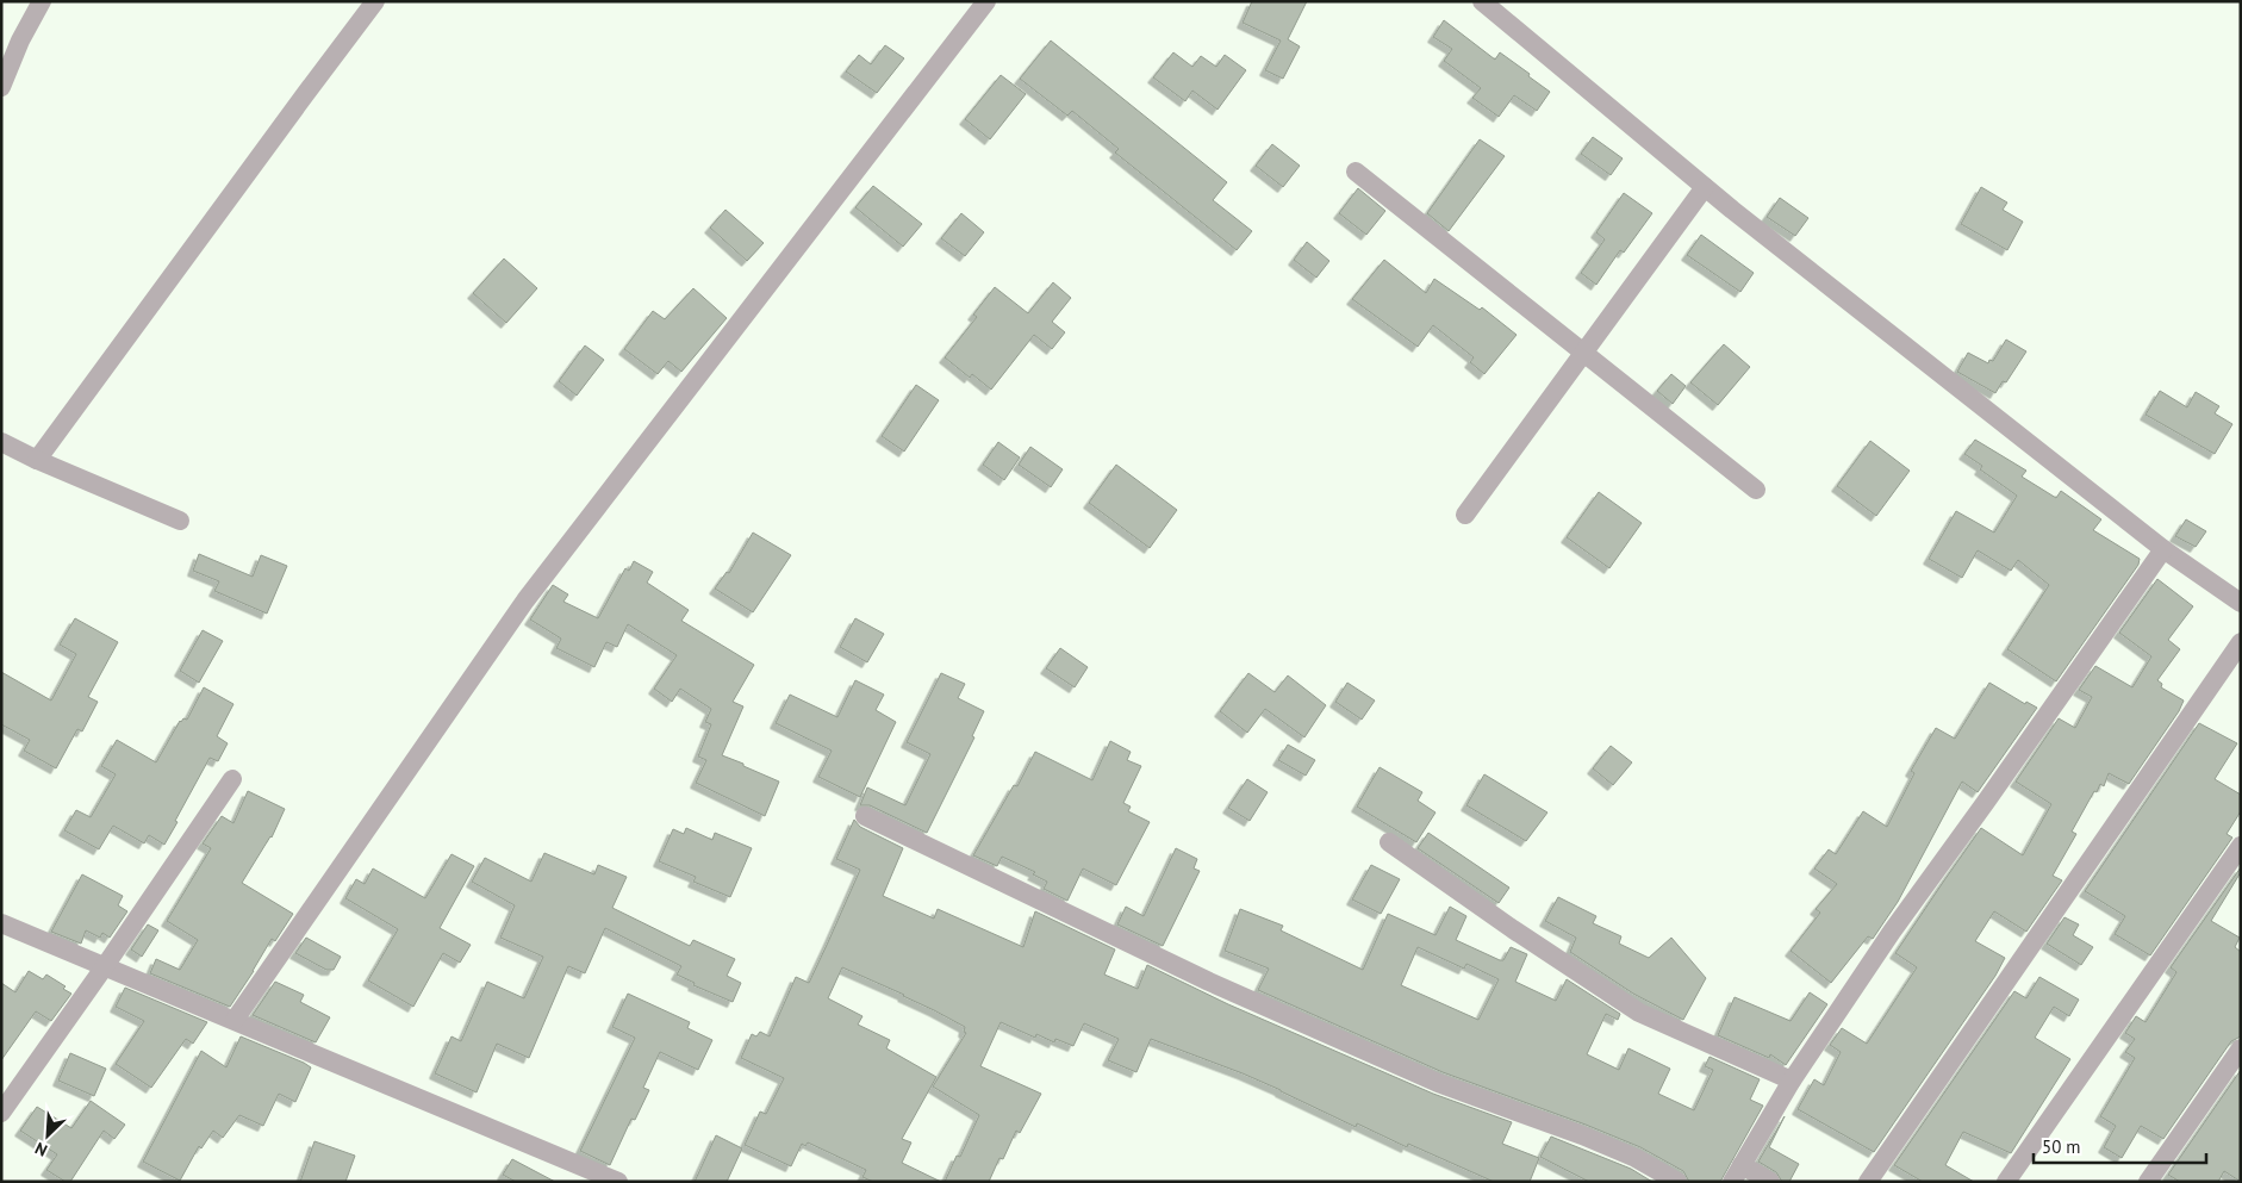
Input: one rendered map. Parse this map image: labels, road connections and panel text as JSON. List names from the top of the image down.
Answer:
{
  "scale_bar": "50 m",
  "north": "bottom left"
}
